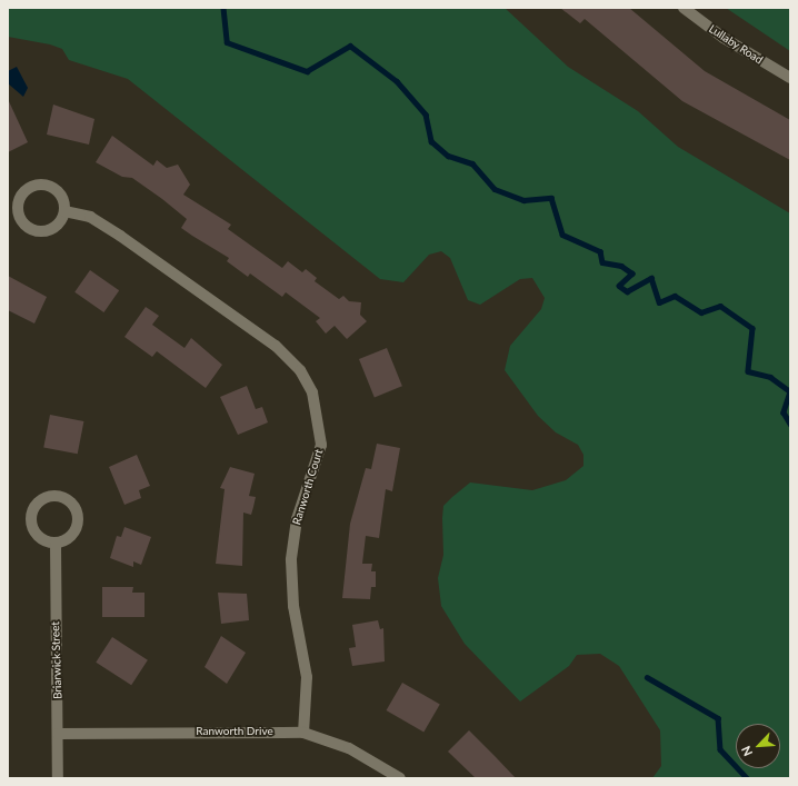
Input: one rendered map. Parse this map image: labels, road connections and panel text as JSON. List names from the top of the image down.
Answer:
{
  "streets": {
    "street": [
      "Lullaby Road",
      "Ranworth Court",
      "Briarwick Street",
      "Ranworth Drive"
    ]
  },
  "crossings": [
    ["Ranworth Court", "Ranworth Drive"],
    ["Briarwick Street", "Ranworth Drive"]
  ],
  "north": "bottom left"
}
